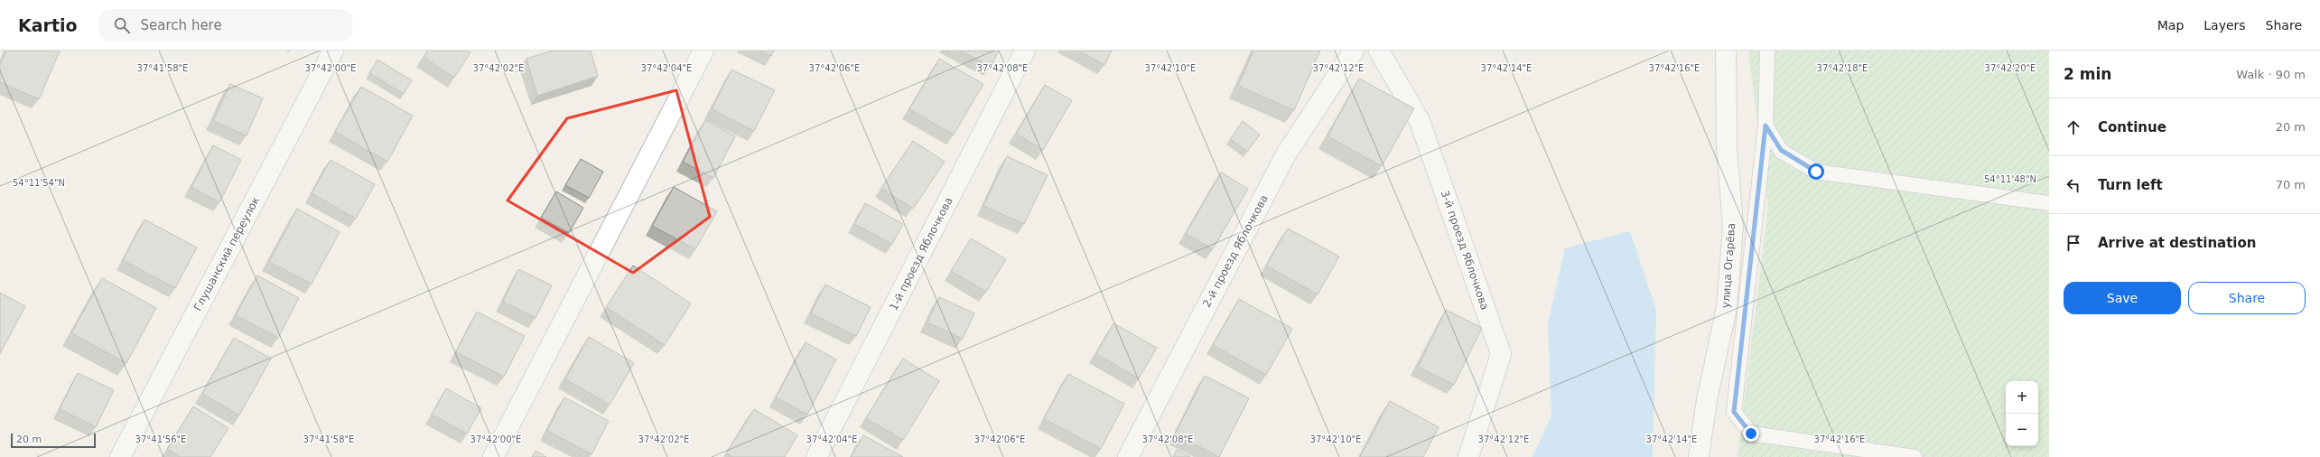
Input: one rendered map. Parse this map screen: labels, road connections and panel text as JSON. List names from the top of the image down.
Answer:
{
  "streets": {
    "street": [
      "3-й проезд Яблочкова",
      "2-й проезд Яблочкова",
      "Глушанский переулок",
      "1-й проезд Яблочкова",
      "улица Огарёва"
    ]
  },
  "scale_bar": "20 m",
  "page": {
    "header": "Kartio",
    "search": "Search here",
    "nav": ["Map", "Layers", "Share"],
    "heading": ["2 min", "Walk · 90 m"],
    "list": [
      ["Continue", "20 m"],
      ["Turn left", "70 m"],
      "Arrive at destination"
    ],
    "buttons": ["Save", "Share"],
    "map_buttons": ["+", "−"],
    "scale": "20 m"
  },
  "coordinates": [
    "37°41'58\"E",
    "37°42'00\"E",
    "37°42'02\"E",
    "37°42'04\"E",
    "37°42'06\"E",
    "37°42'08\"E",
    "37°42'10\"E",
    "37°42'12\"E",
    "37°42'14\"E",
    "37°42'16\"E",
    "37°42'20\"E",
    "37°42'18\"E",
    "54°11'48\"N",
    "54°11'54\"N",
    "37°41'56\"E"
  ]
}
